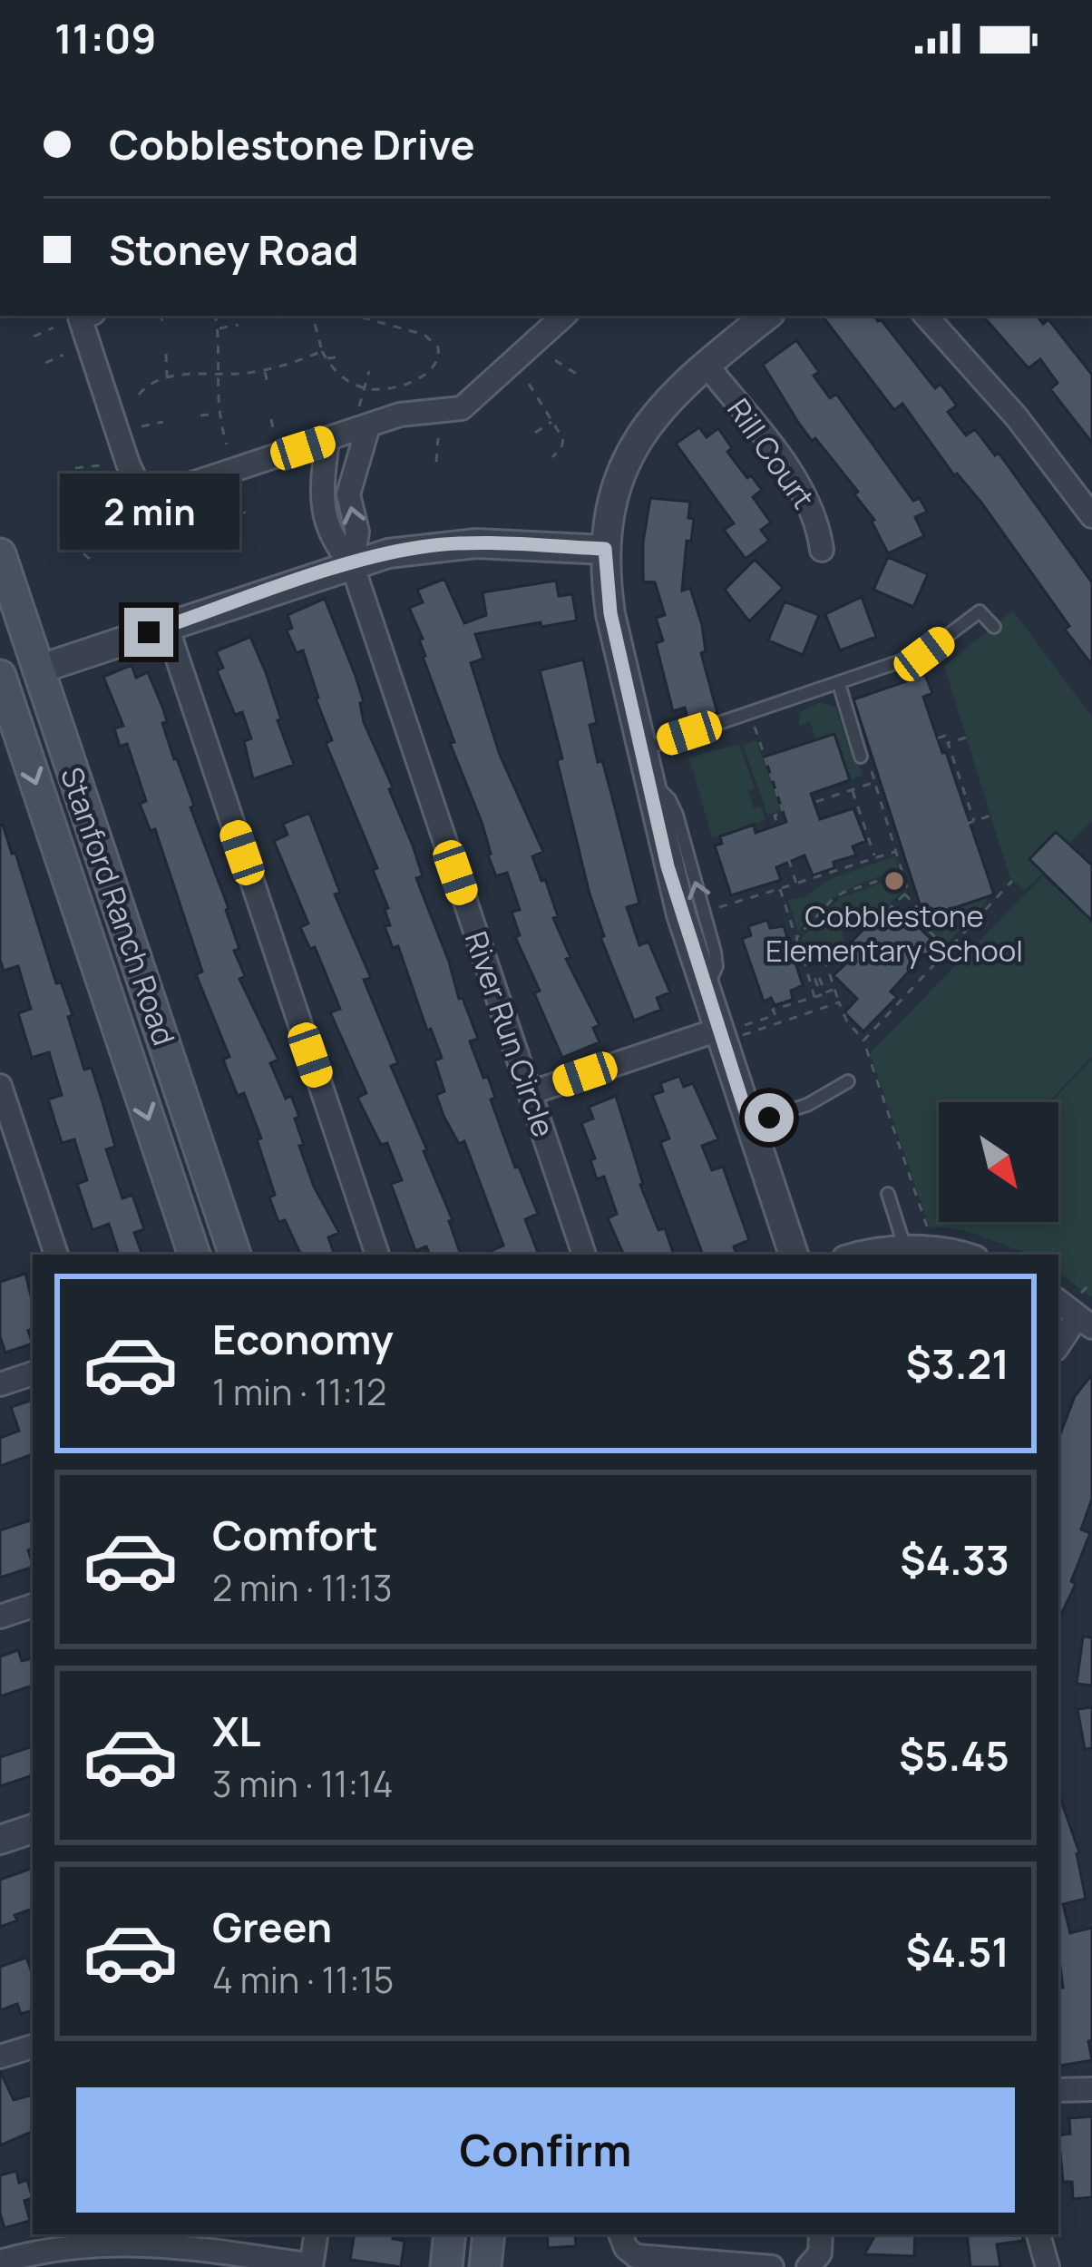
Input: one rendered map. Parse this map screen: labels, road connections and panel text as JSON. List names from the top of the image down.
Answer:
{
  "streets": {
    "main road": ["Stanford Ranch Road"],
    "street": ["Rill Court", "River Run Circle"]
  },
  "places": ["Cobblestone Elementary School"],
  "north": "bottom right",
  "page": {
    "status": "11:09",
    "banner": ["Cobblestone Drive", "Stoney Road"],
    "bubble": "2 min",
    "list": [
      {
        "name": "Economy",
        "note": "1 min · 11:12",
        "value": "$3.21"
      },
      {
        "name": "Comfort",
        "note": "2 min · 11:13",
        "value": "$4.33"
      },
      {
        "name": "XL",
        "note": "3 min · 11:14",
        "value": "$5.45"
      },
      {
        "name": "Green",
        "note": "4 min · 11:15",
        "value": "$4.51"
      }
    ],
    "buttons": "Confirm"
  }
}
